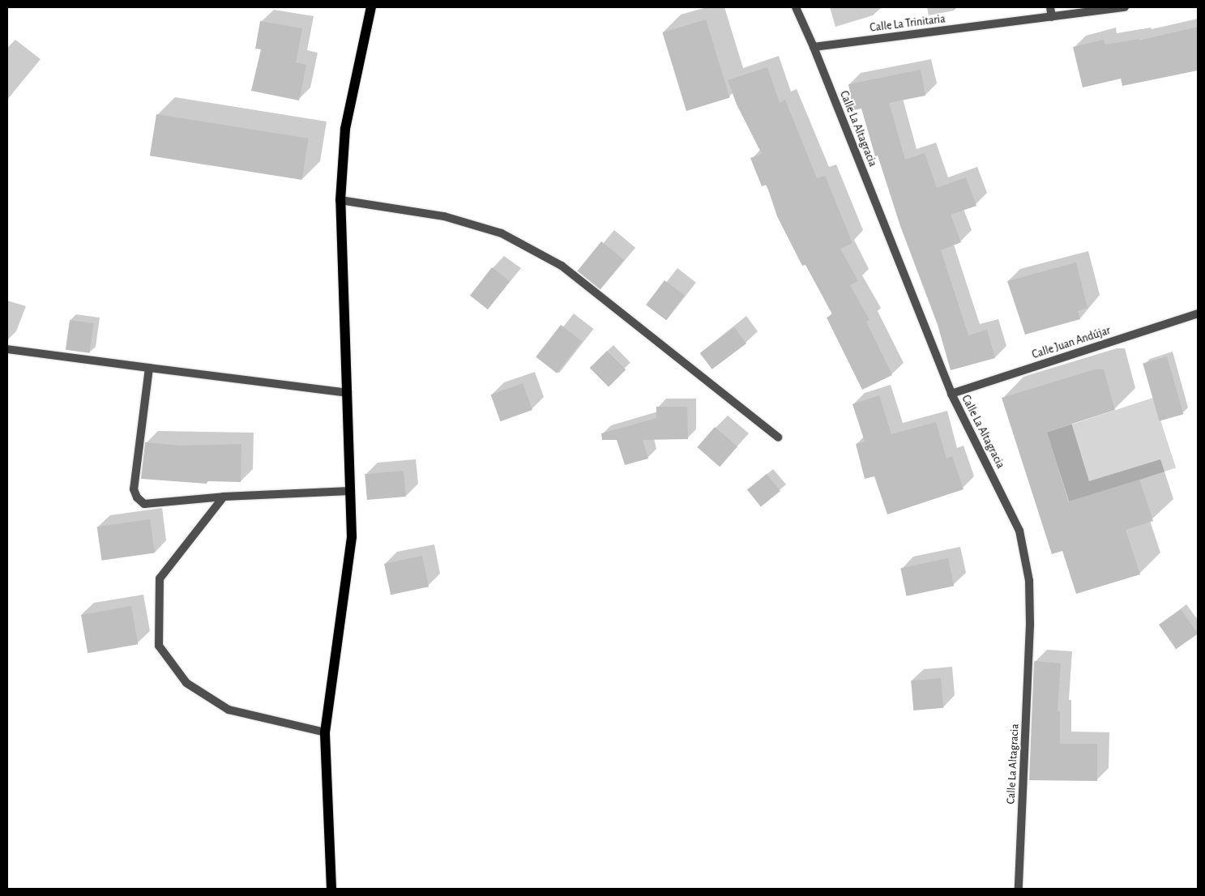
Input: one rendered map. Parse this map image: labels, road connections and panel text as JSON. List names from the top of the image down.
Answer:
{
  "streets": {
    "street": ["Calle La Trinitaria", "Calle La Altagracia", "Calle Juan Andújar"]
  },
  "crossings": [
    ["Calle La Trinitaria", "Calle La Altagracia"],
    ["Calle La Altagracia", "Calle Juan Andújar"]
  ]
}
